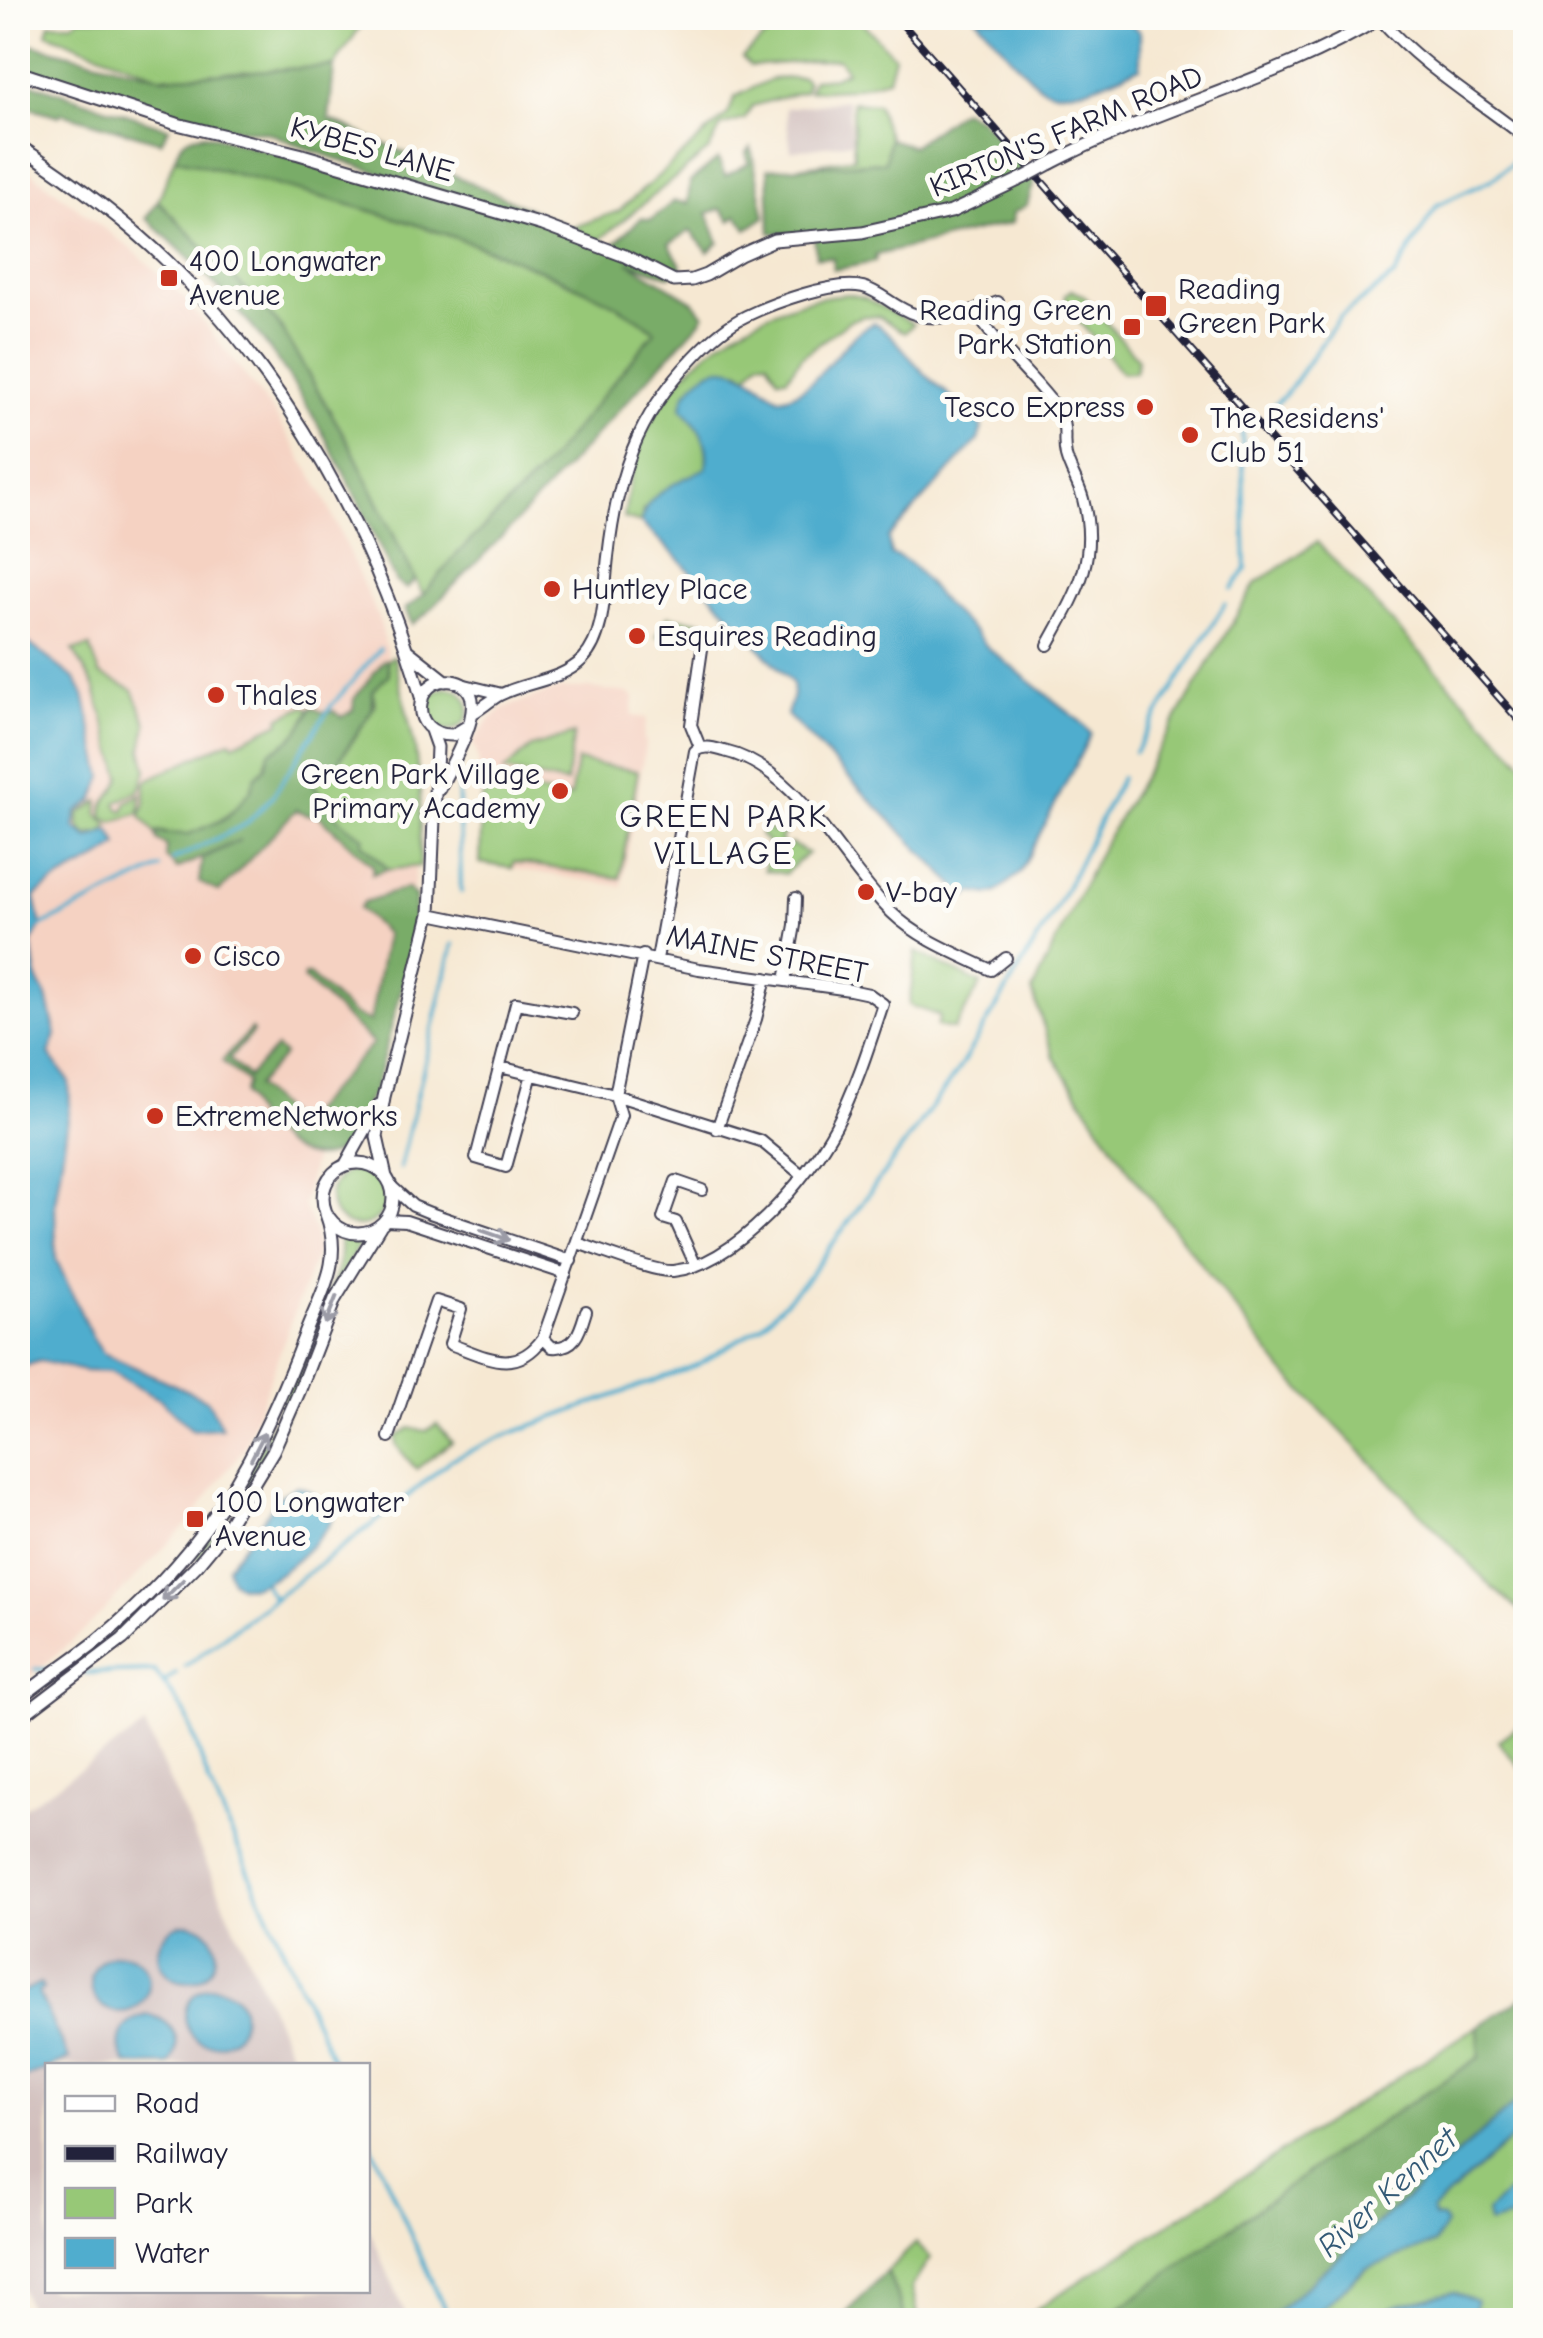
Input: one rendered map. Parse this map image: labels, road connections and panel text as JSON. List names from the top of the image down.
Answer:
{
  "streets": {
    "street": ["KIRTON'S FARM ROAD", "KYBES LANE", "MAINE STREET"]
  },
  "crossings": [
    ["KIRTON'S FARM ROAD", "KYBES LANE"]
  ],
  "districts": ["GREEN PARK VILLAGE"],
  "water": ["River Kennet"],
  "places": {
    "transit": [
      "400 Longwater Avenue",
      "Reading Green Park",
      "Reading Green Park Station",
      "100 Longwater Avenue"
    ],
    "other": [
      "Tesco Express",
      "The Residens' Club 51",
      "Huntley Place",
      "Esquires Reading",
      "Thales",
      "Green Park Village Primary Academy",
      "V-bay",
      "Cisco",
      "ExtremeNetworks"
    ]
  },
  "legend": [
    "Road",
    "Railway",
    "Park",
    "Water"
  ]
}
